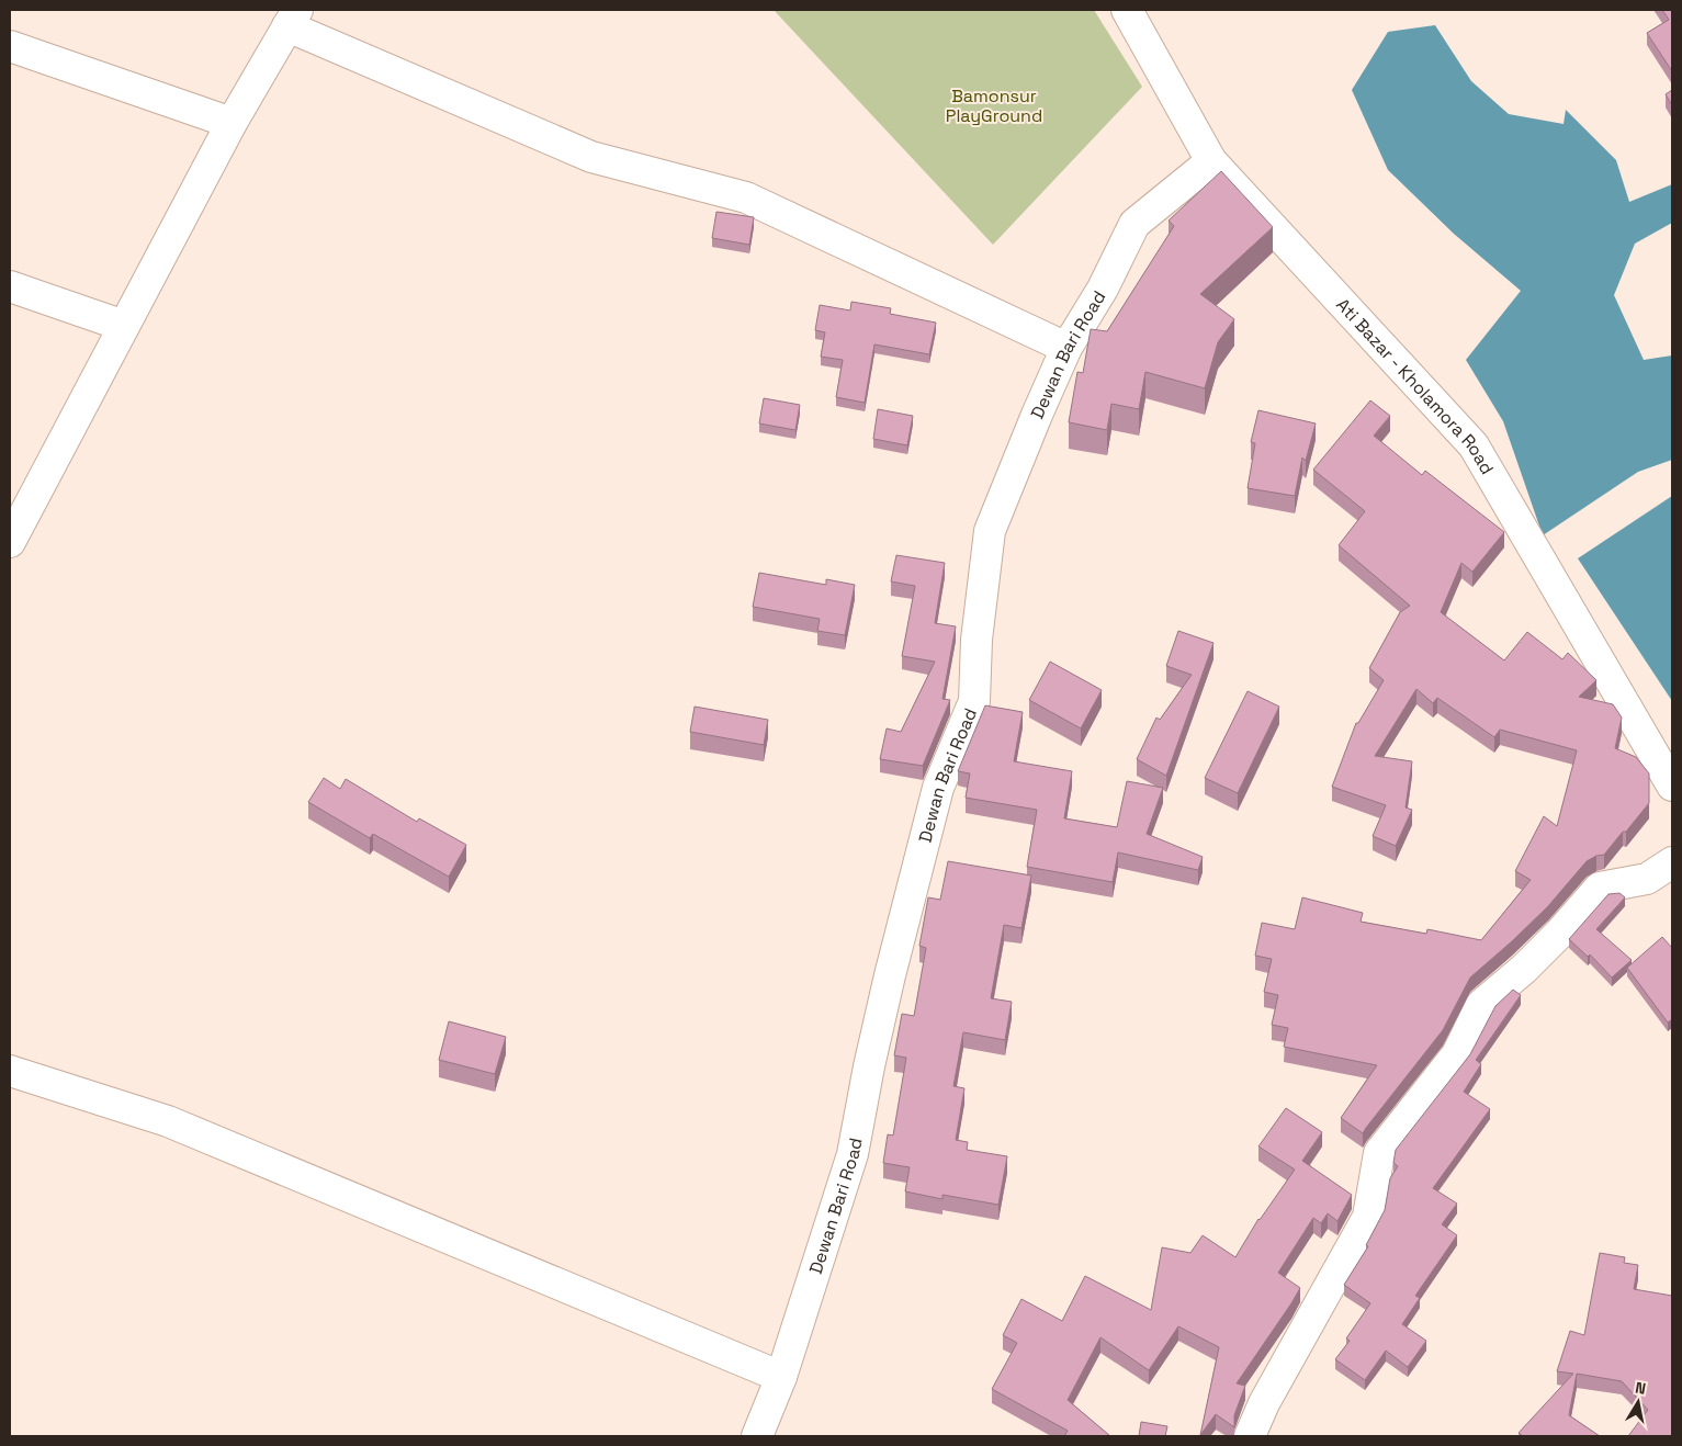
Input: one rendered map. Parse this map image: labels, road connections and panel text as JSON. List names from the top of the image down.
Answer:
{
  "streets": {
    "street": ["Dewan Bari Road", "Ati Bazar - Kholamora Road"]
  },
  "crossings": [
    ["Dewan Bari Road", "Ati Bazar - Kholamora Road"]
  ],
  "parks": ["Bamonsur PlayGround"],
  "north": "top"
}
